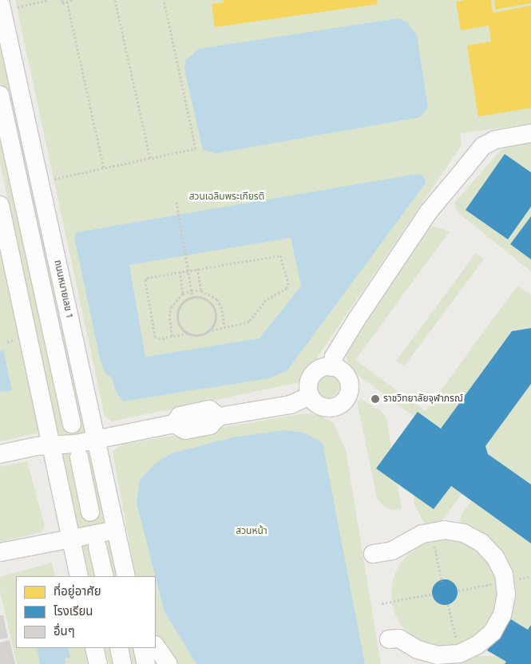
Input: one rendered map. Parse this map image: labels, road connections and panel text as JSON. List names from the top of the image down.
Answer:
{
  "streets": {
    "street": ["ถนนหมายเลข 1"]
  },
  "parks": ["สวนเฉลิมพระเกียรติ", "สวนหน้า"],
  "places": ["ราชวิทยาลัยจุฬาภรณ์"],
  "legend": ["ที่อยู่อาศัย", "โรงเรียน", "อื่นๆ"]
}
